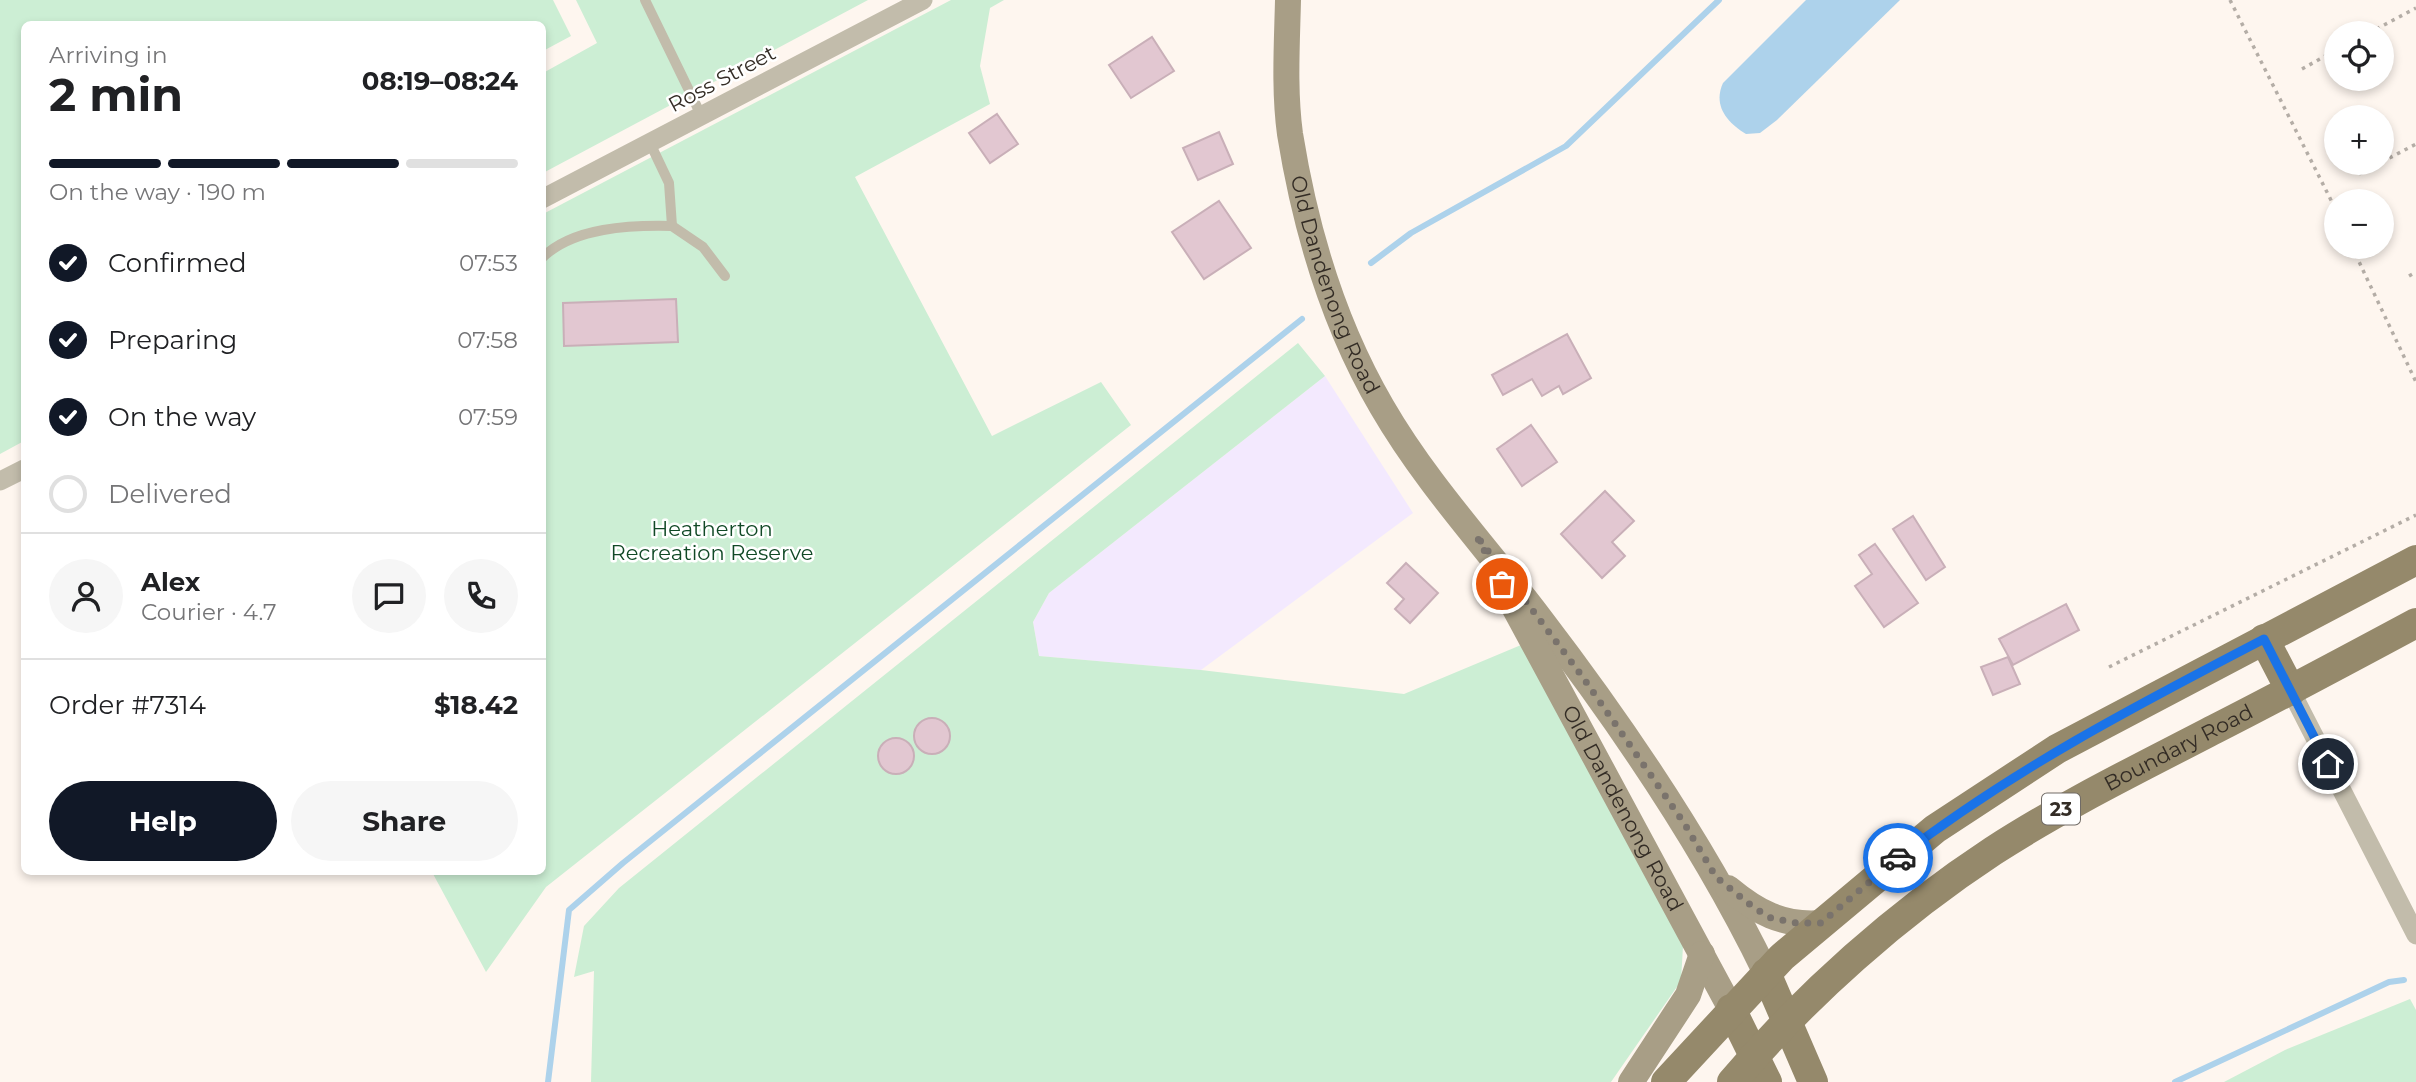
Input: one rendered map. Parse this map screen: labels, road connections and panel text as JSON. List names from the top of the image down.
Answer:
{
  "streets": {
    "main road": ["Old Dandenong Road", "Boundary Road", "23"],
    "street": ["Ross Street"]
  },
  "crossings": [
    ["Old Dandenong Road", "Boundary Road"],
    ["Old Dandenong Road", "23"]
  ],
  "parks": ["Heatherton Recreation Reserve"],
  "page": {
    "map_buttons": ["+", "−"],
    "heading": ["2 min", "Arriving in", "08:19–08:24"],
    "panel": [
      "Alex",
      "Courier · 4.7",
      "Order #7314",
      "$18.42"
    ],
    "bar": "On the way · 190 m",
    "list": [
      ["Confirmed", "07:53"],
      ["Preparing", "07:58"],
      ["On the way", "07:59"],
      "Delivered"
    ],
    "buttons": ["Help", "Share"]
  }
}
